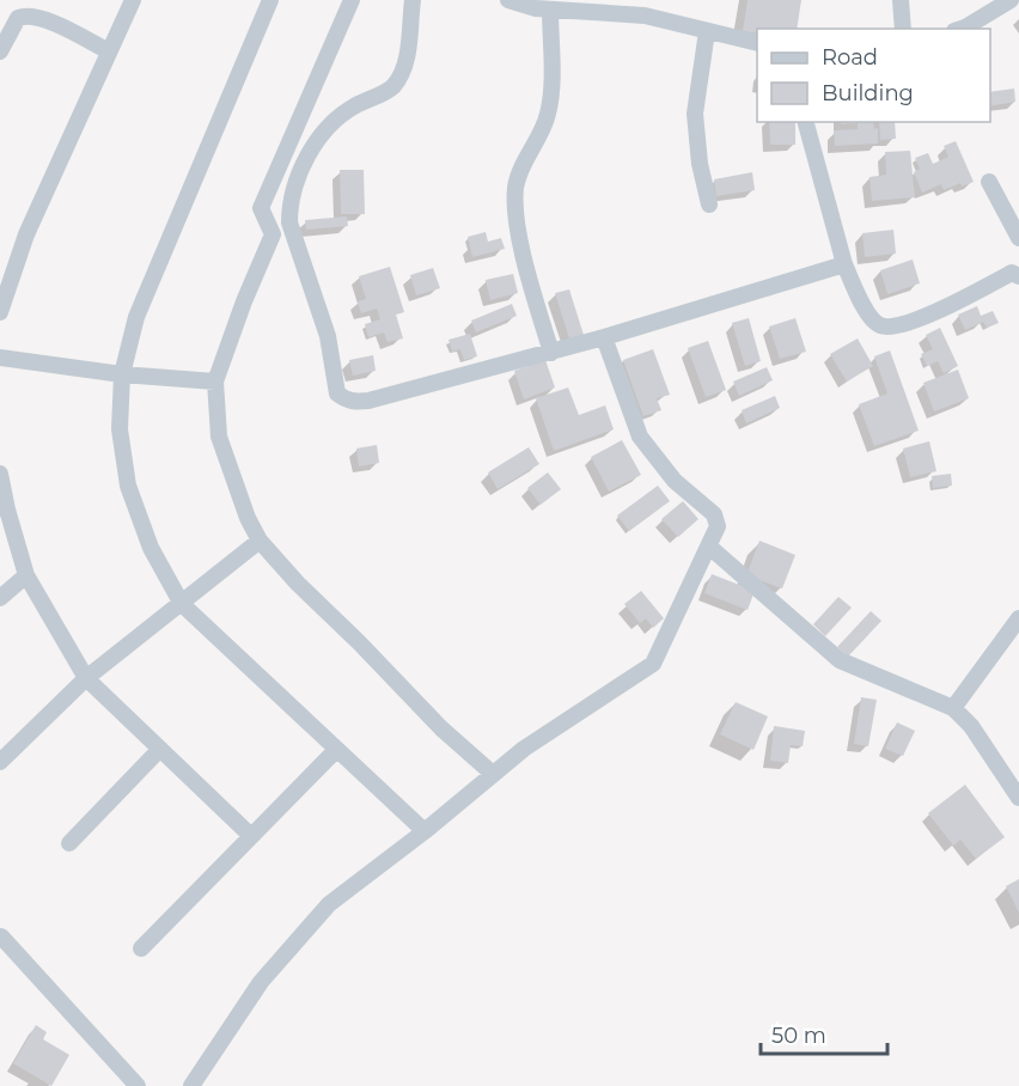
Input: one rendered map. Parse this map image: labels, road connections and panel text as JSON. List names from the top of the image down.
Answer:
{
  "legend": ["Road", "Building"],
  "scale_bar": "50 m"
}
